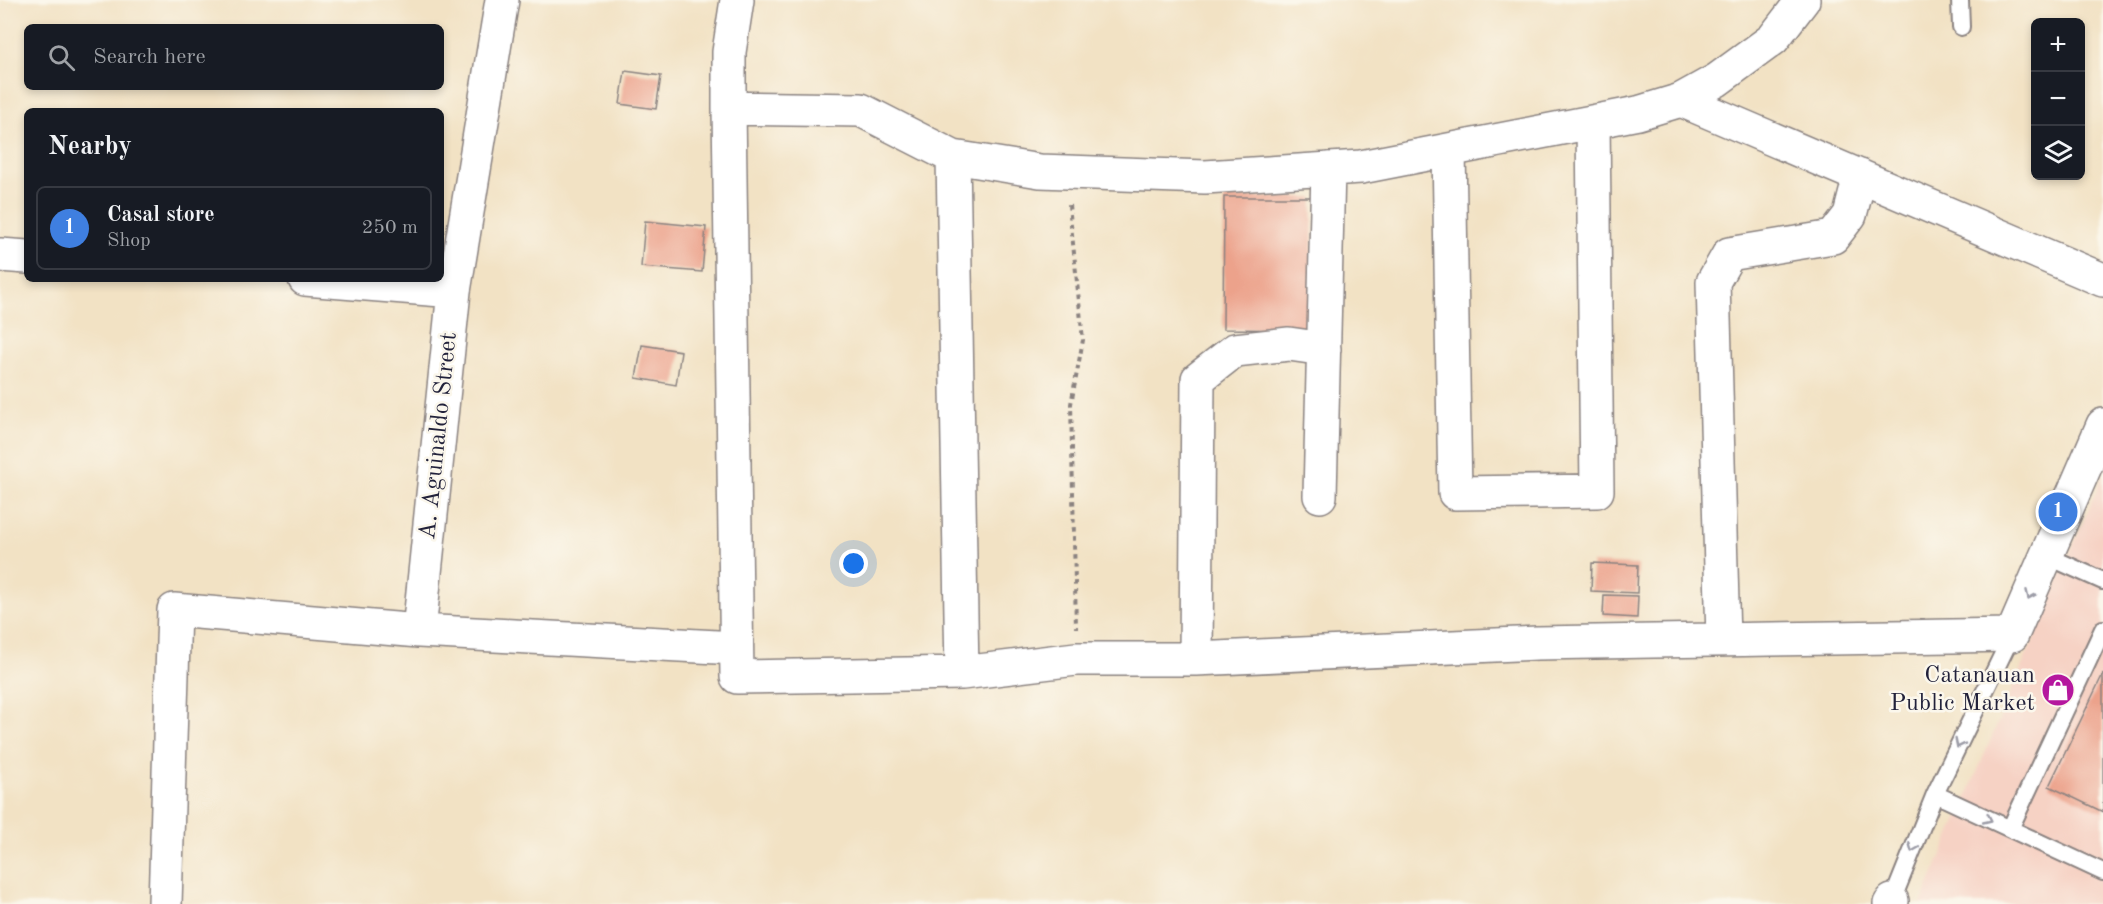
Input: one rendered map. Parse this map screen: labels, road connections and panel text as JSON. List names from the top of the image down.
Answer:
{
  "streets": {
    "street": ["A. Aguinaldo Street"]
  },
  "places": {
    "shop": ["Catanauan Public Market"]
  },
  "page": {
    "map_buttons": ["+", "−"],
    "search": "Search here",
    "heading": "Nearby",
    "list": [
      {
        "mark": "1",
        "name": "Casal store",
        "note": "Shop",
        "value": "250 m"
      }
    ],
    "pins": "1"
  }
}
